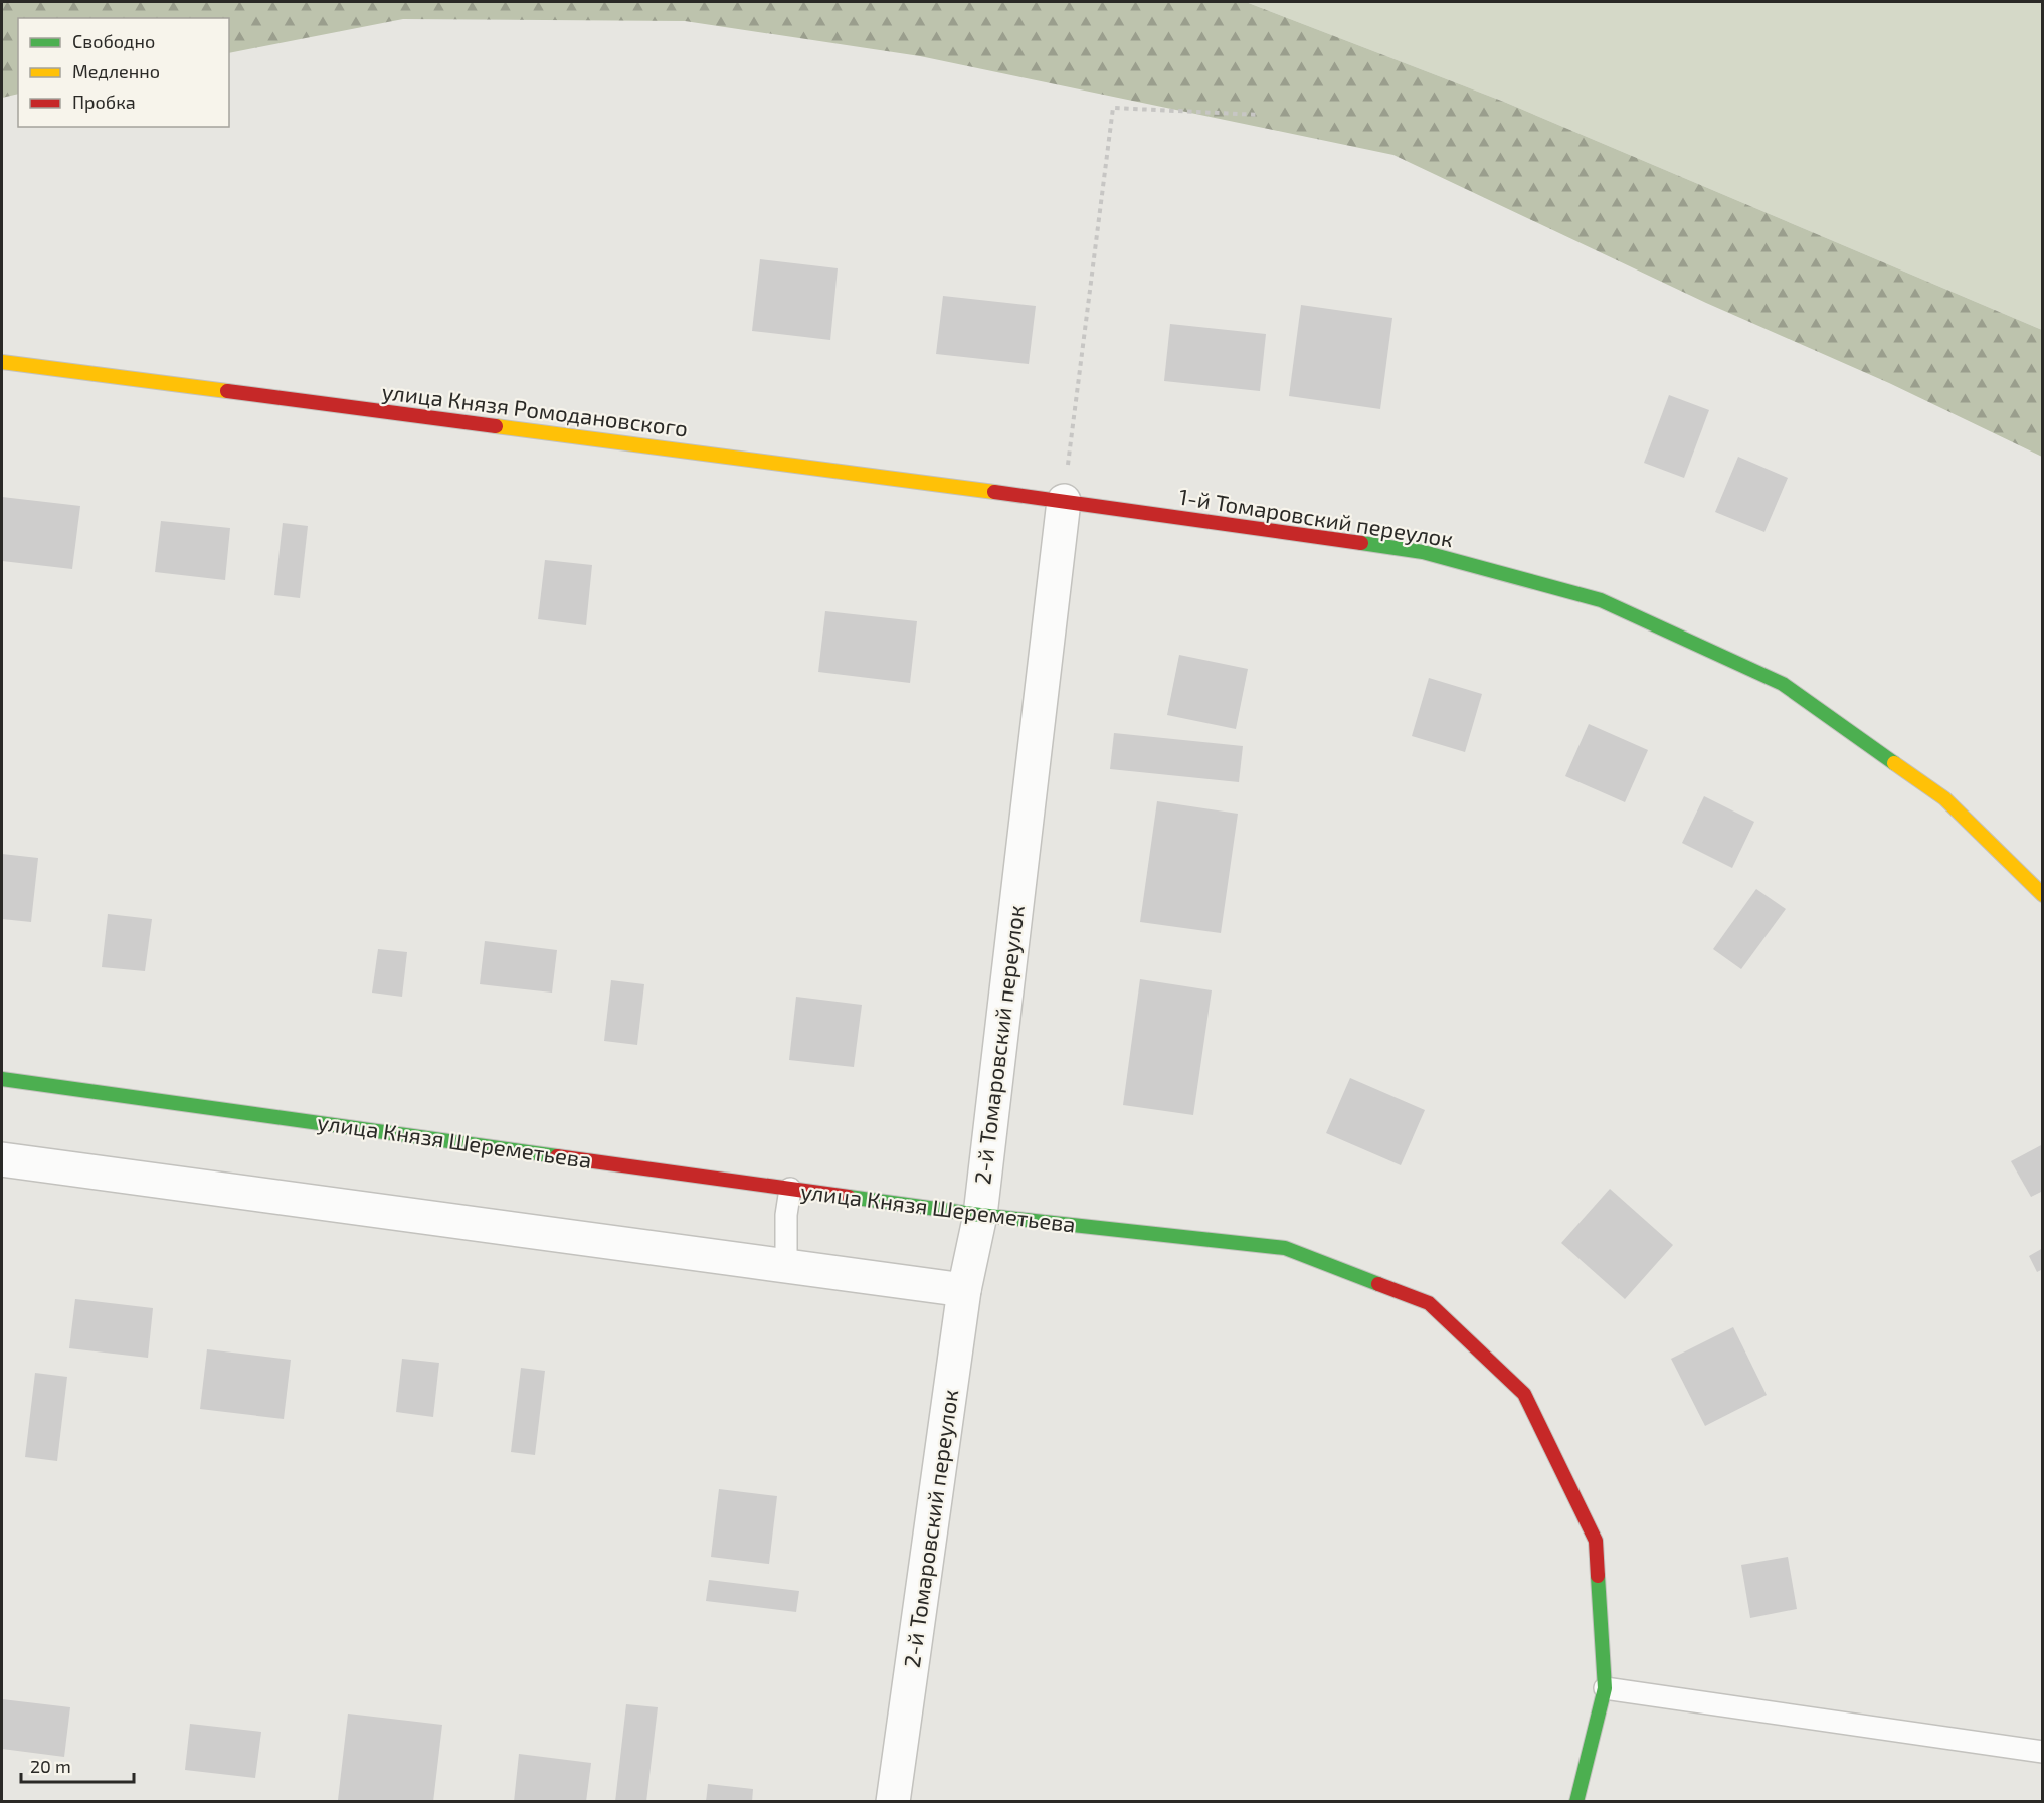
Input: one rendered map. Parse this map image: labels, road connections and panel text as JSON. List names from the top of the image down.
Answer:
{
  "streets": {
    "street": [
      "улица Князя Ромодановского",
      "1-й Томаровский переулок",
      "2-й Томаровский переулок",
      "улица Князя Шереметьева"
    ]
  },
  "crossings": [
    ["улица Князя Ромодановского", "1-й Томаровский переулок"],
    ["улица Князя Ромодановского", "2-й Томаровский переулок"],
    ["1-й Томаровский переулок", "2-й Томаровский переулок"],
    ["2-й Томаровский переулок", "улица Князя Шереметьева"]
  ],
  "legend": ["Свободно", "Медленно", "Пробка"],
  "scale_bar": "20 m"
}
